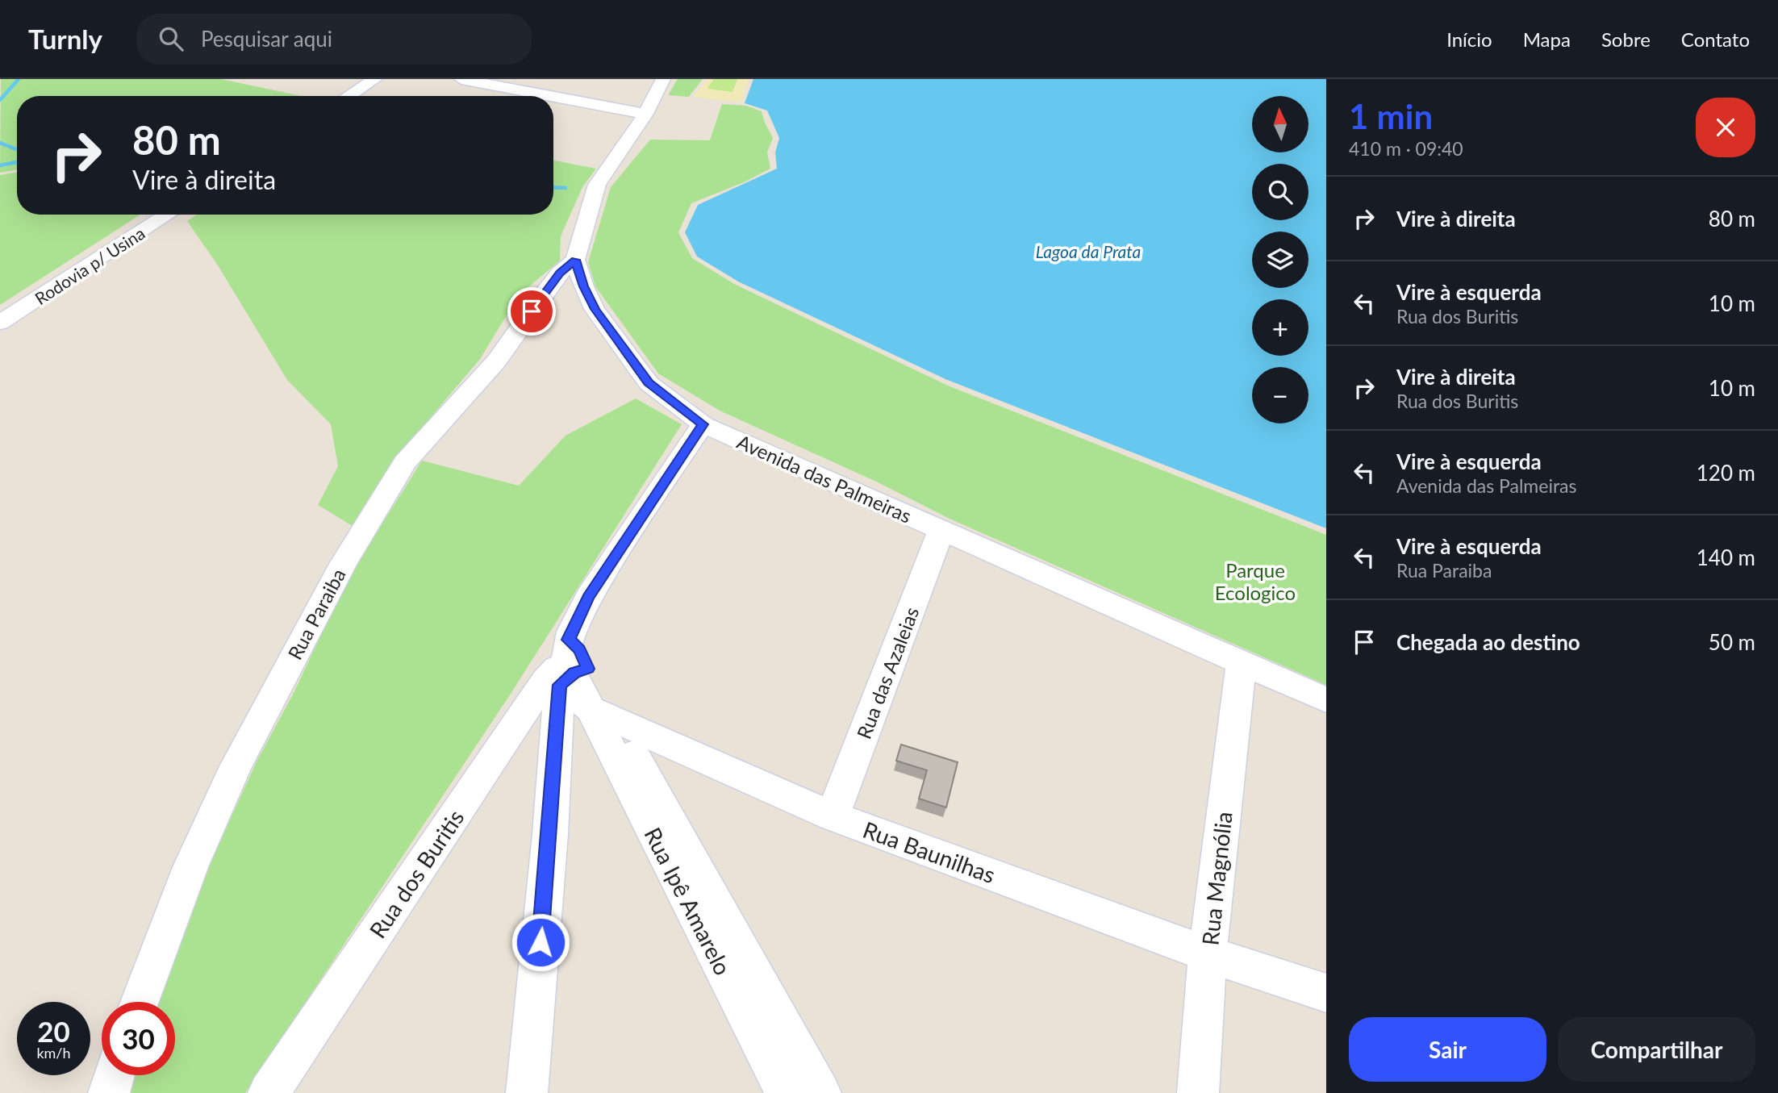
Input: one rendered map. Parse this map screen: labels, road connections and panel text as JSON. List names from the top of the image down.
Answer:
{
  "streets": {
    "street": [
      "Rodovia p/ Usina",
      "Avenida das Palmeiras",
      "Rua Paraiba",
      "Rua das Azaleias",
      "Rua Baunilhas",
      "Rua dos Buritis",
      "Rua Magnólia",
      "Rua Ipê Amarelo"
    ]
  },
  "crossings": [
    ["Avenida das Palmeiras", "Rua Paraiba"],
    ["Avenida das Palmeiras", "Rua das Azaleias"],
    ["Avenida das Palmeiras", "Rua dos Buritis"],
    ["Avenida das Palmeiras", "Rua Magnólia"],
    ["Rua das Azaleias", "Rua Baunilhas"],
    ["Rua Baunilhas", "Rua dos Buritis"],
    ["Rua Baunilhas", "Rua Magnólia"],
    ["Rua Baunilhas", "Rua Ipê Amarelo"]
  ],
  "water": ["Lagoa da Prata"],
  "parks": ["Parque Ecologico"],
  "north": "top",
  "page": {
    "header": "Turnly",
    "search": "Pesquisar aqui",
    "nav": [
      "Início",
      "Mapa",
      "Sobre",
      "Contato"
    ],
    "heading": ["1 min", "410 m · 09:40"],
    "map_buttons": ["+", "−"],
    "turn": ["80 m", "Vire à direita"],
    "list": [
      {
        "name": "Vire à direita",
        "value": "80 m"
      },
      {
        "name": "Vire à esquerda",
        "note": "Rua dos Buritis",
        "value": "10 m"
      },
      {
        "name": "Vire à direita",
        "note": "Rua dos Buritis",
        "value": "10 m"
      },
      {
        "name": "Vire à esquerda",
        "note": "Avenida das Palmeiras",
        "value": "120 m"
      },
      {
        "name": "Vire à esquerda",
        "note": "Rua Paraiba",
        "value": "140 m"
      },
      {
        "name": "Chegada ao destino",
        "value": "50 m"
      }
    ],
    "speed": "20 km/h",
    "limit": "30",
    "buttons": ["Sair", "Compartilhar"]
  }
}
